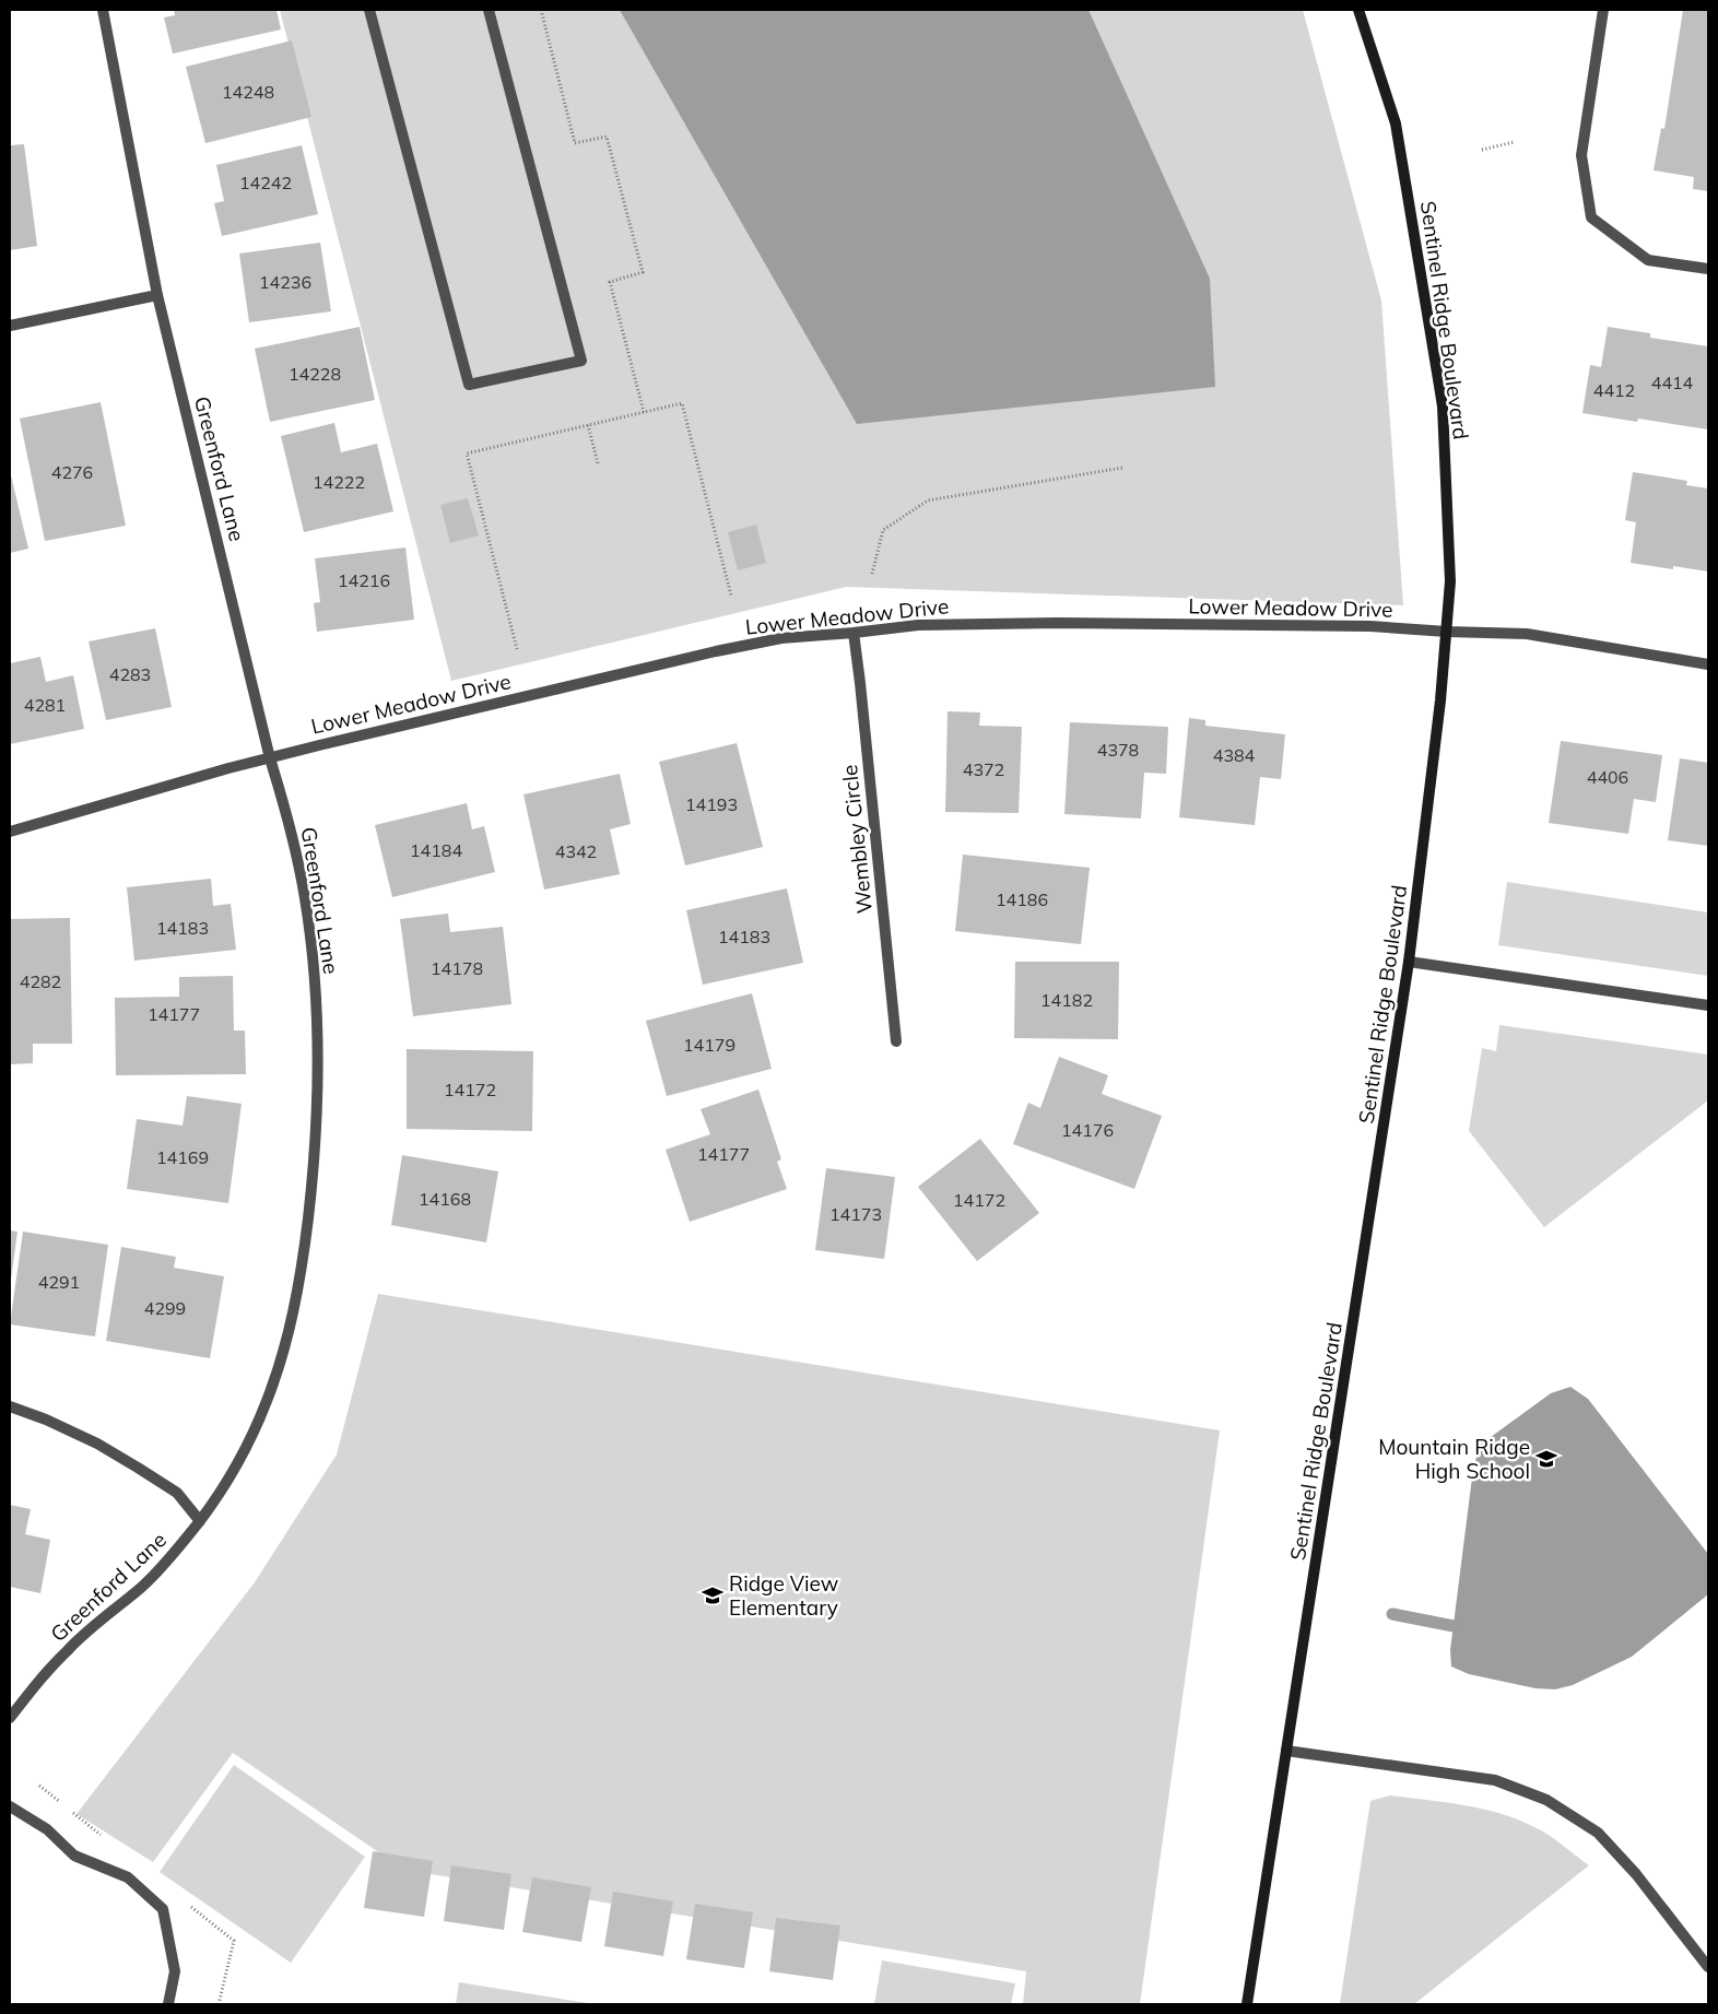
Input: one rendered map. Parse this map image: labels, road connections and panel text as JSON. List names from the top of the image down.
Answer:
{
  "streets": {
    "main road": ["Sentinel Ridge Boulevard"],
    "street": ["Greenford Lane", "Lower Meadow Drive", "Wembley Circle"]
  },
  "crossings": [
    ["Sentinel Ridge Boulevard", "Lower Meadow Drive"],
    ["Greenford Lane", "Lower Meadow Drive"],
    ["Lower Meadow Drive", "Wembley Circle"]
  ],
  "places": {
    "school or university": ["Mountain Ridge High School", "Ridge View Elementary"]
  },
  "house_numbers": [
    "14248",
    "14242",
    "14236",
    "14228",
    "4414",
    "4412",
    "4276",
    "14222",
    "14216",
    "4283",
    "4281",
    "4378",
    "4384",
    "4372",
    "4406",
    "14193",
    "14184",
    "4342",
    "14186",
    "14183",
    "14183",
    "14178",
    "4282",
    "14182",
    "14177",
    "14179",
    "14172",
    "14176",
    "14177",
    "14169",
    "14168",
    "14172",
    "14173",
    "4291",
    "4299"
  ]
}
